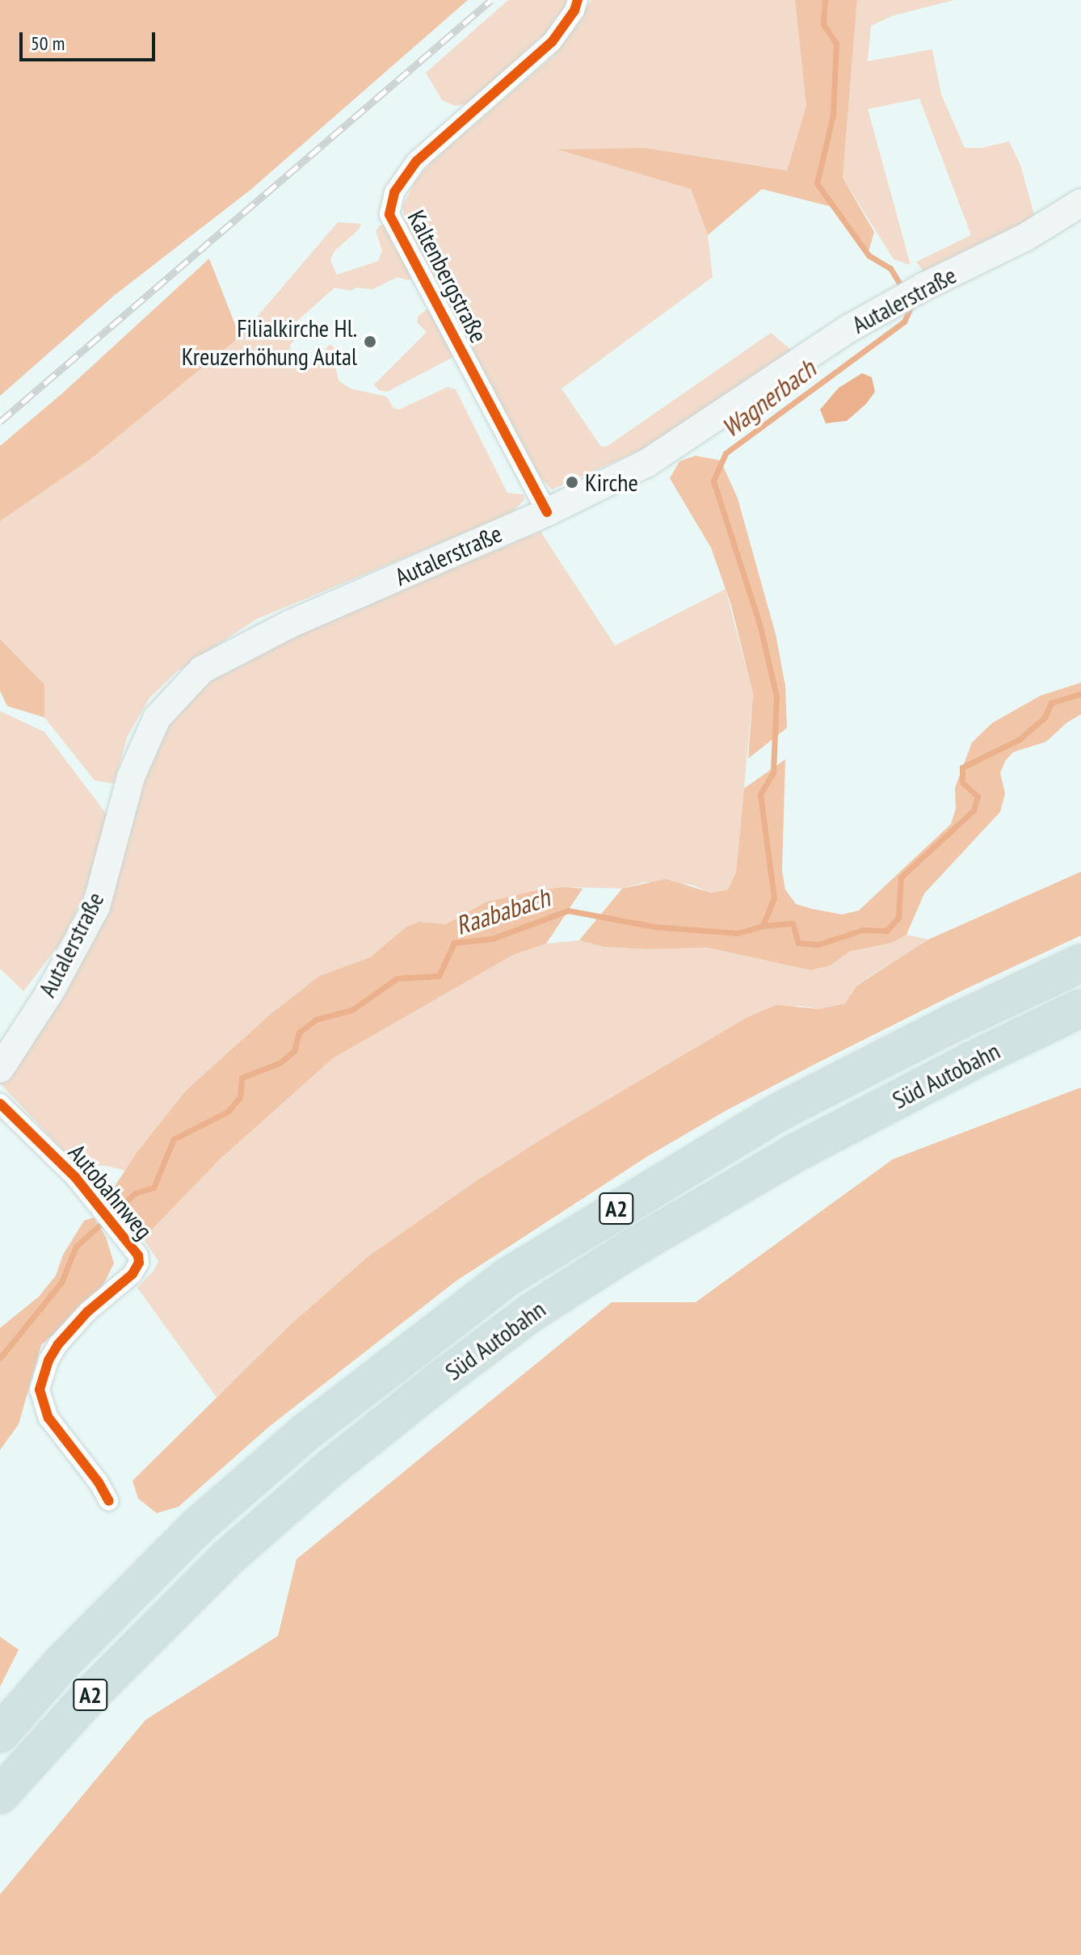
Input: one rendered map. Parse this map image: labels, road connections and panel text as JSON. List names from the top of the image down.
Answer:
{
  "streets": {
    "highway": ["Süd Autobahn", "A2"],
    "main road": ["Autalerstraße"],
    "street": ["Kaltenbergstraße", "Autobahnweg"]
  },
  "crossings": [
    ["Kaltenbergstraße", "Autalerstraße"]
  ],
  "water": ["Wagnerbach", "Raababach"],
  "places": ["Filialkirche Hl. Kreuzerhöhung Autal", "Kirche"],
  "scale_bar": "50 m"
}
